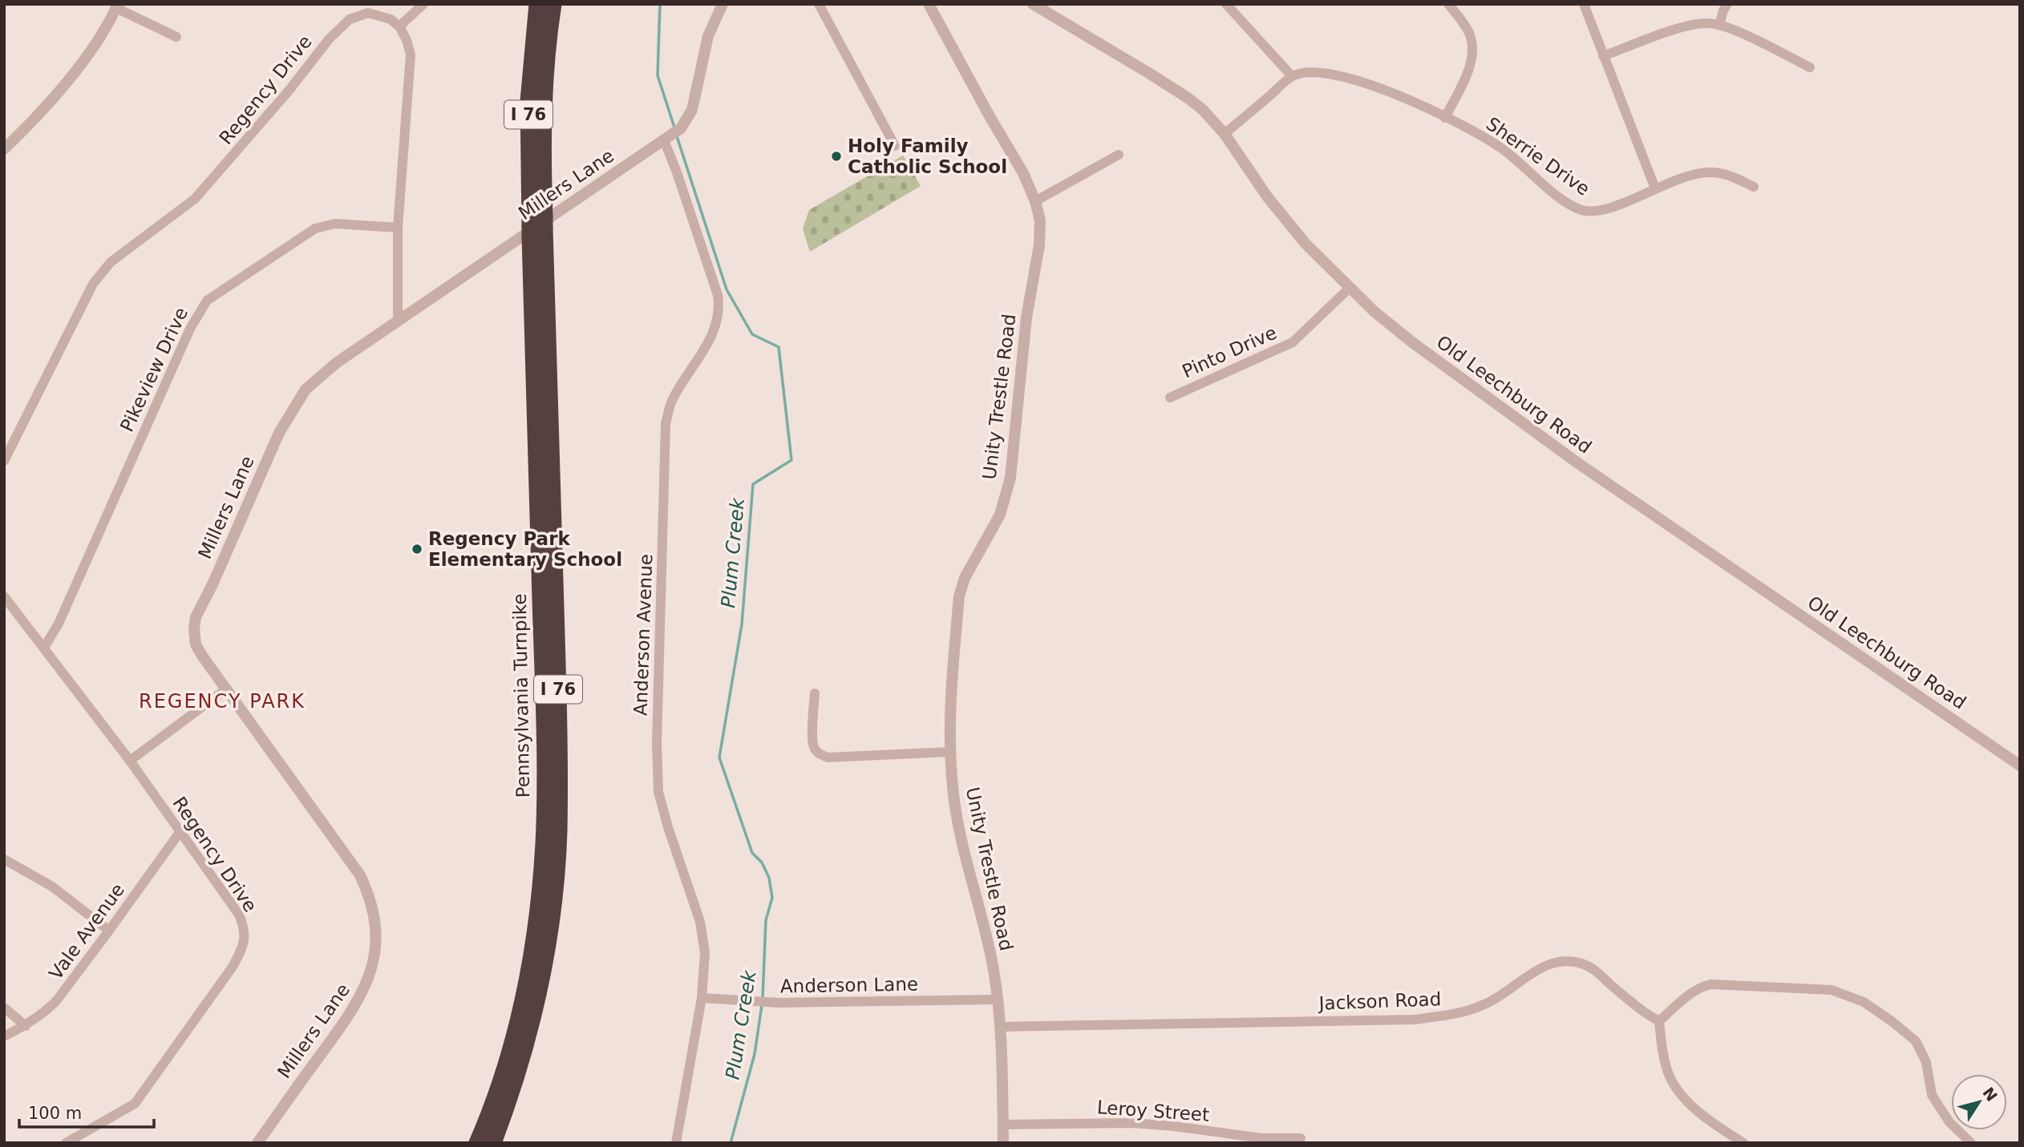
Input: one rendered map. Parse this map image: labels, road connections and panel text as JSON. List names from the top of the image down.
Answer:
{
  "streets": {
    "highway": ["I 76", "Pennsylvania Turnpike"],
    "street": [
      "Regency Drive",
      "Sherrie Drive",
      "Millers Lane",
      "Pinto Drive",
      "Pikeview Drive",
      "Old Leechburg Road",
      "Unity Trestle Road",
      "Anderson Avenue",
      "Vale Avenue",
      "Anderson Lane",
      "Jackson Road",
      "Leroy Street"
    ]
  },
  "crossings": [
    ["Regency Drive", "Pikeview Drive"],
    ["Regency Drive", "Vale Avenue"],
    ["Millers Lane", "Anderson Avenue"],
    ["Pinto Drive", "Old Leechburg Road"],
    ["Unity Trestle Road", "Anderson Lane"],
    ["Unity Trestle Road", "Jackson Road"],
    ["Unity Trestle Road", "Leroy Street"],
    ["Anderson Avenue", "Anderson Lane"]
  ],
  "districts": ["REGENCY PARK"],
  "water": ["Plum Creek"],
  "places": ["Holy Family Catholic School", "Regency Park Elementary School"],
  "scale_bar": "100 m",
  "north": "top right"
}
